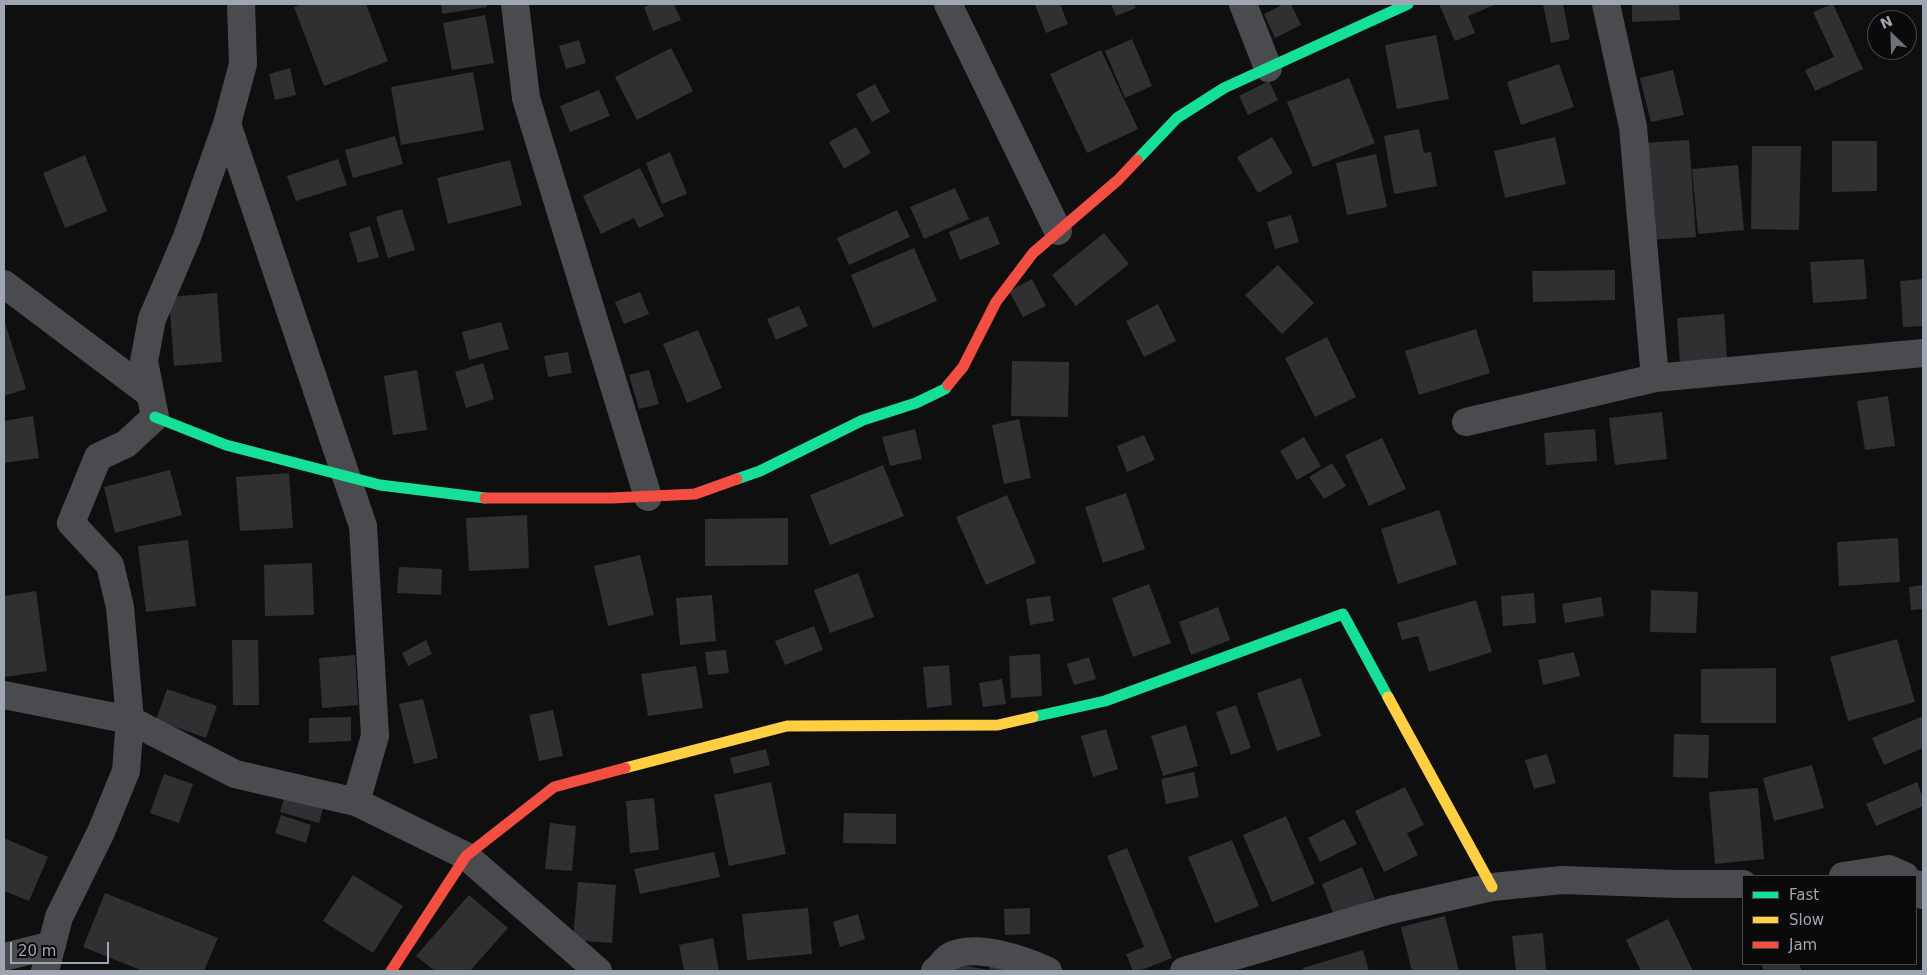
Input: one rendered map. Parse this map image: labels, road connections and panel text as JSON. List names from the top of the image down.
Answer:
{
  "legend": ["Fast", "Slow", "Jam"],
  "scale_bar": "20 m",
  "north": "top left"
}
